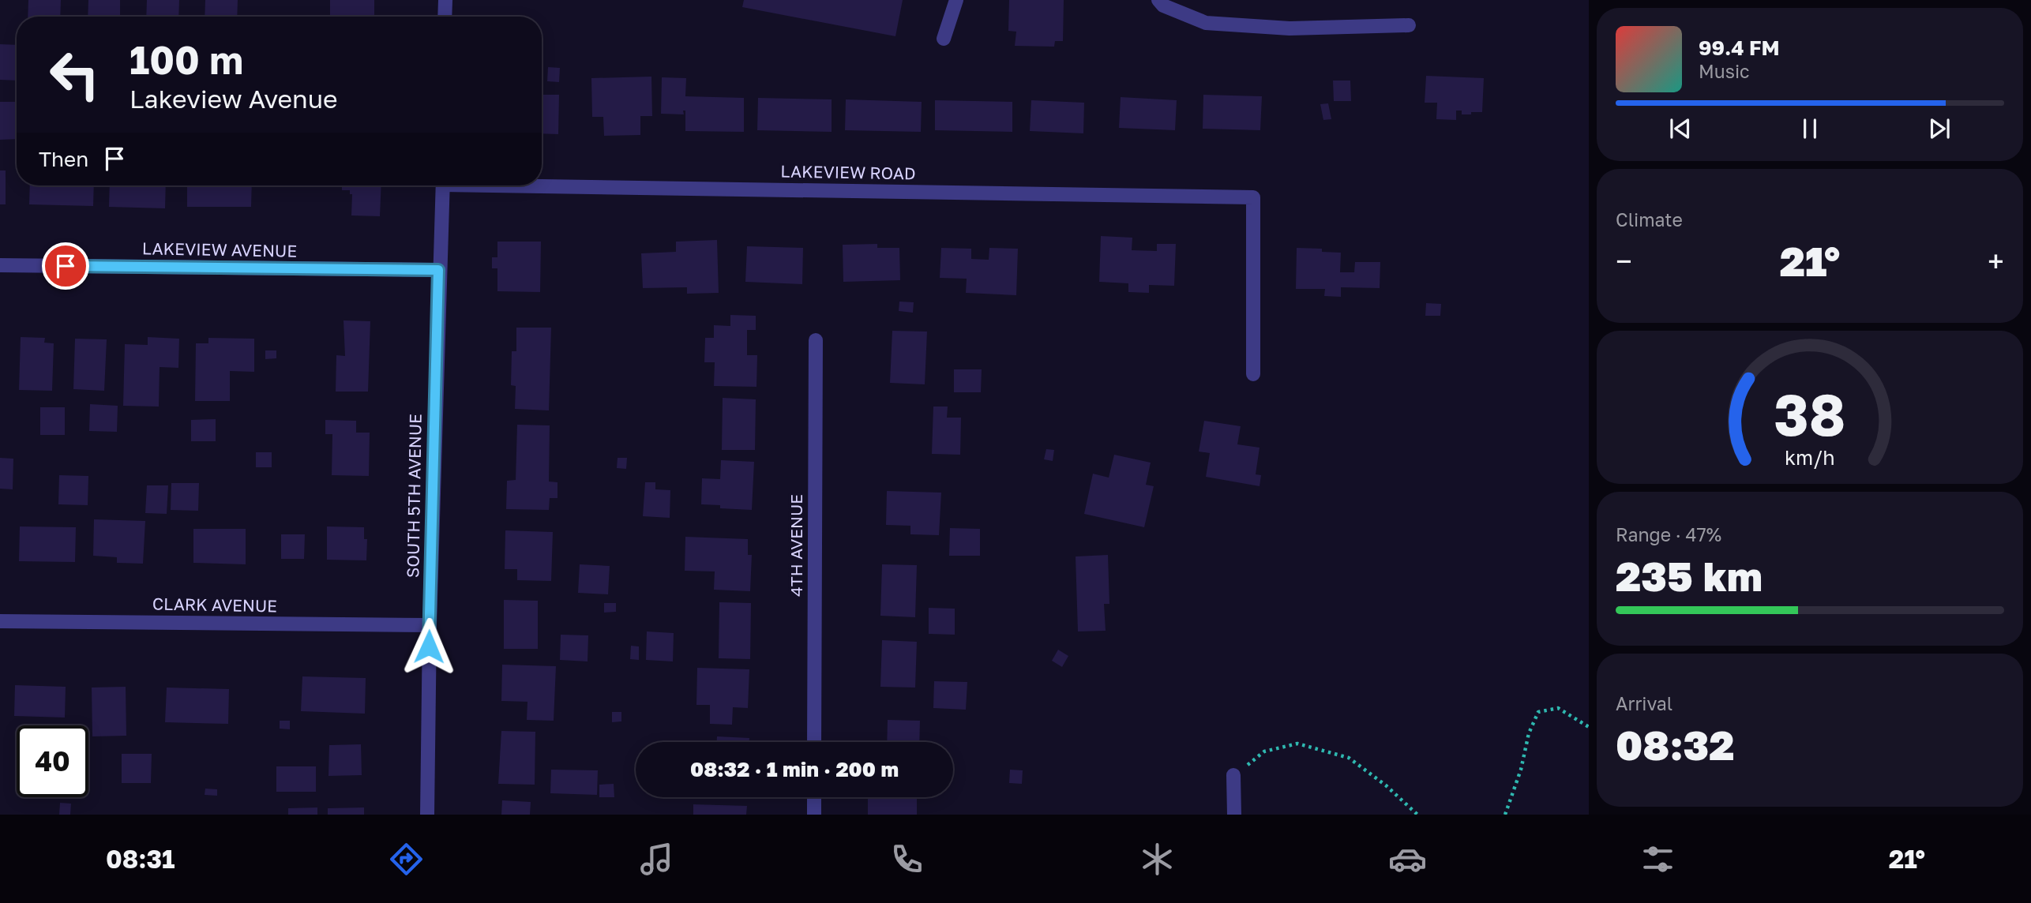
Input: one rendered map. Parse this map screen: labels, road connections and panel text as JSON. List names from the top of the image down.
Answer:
{
  "streets": {
    "street": [
      "LAKEVIEW ROAD",
      "LAKEVIEW AVENUE",
      "SOUTH 5TH AVENUE",
      "4TH AVENUE",
      "CLARK AVENUE"
    ]
  },
  "crossings": [
    ["LAKEVIEW AVENUE", "SOUTH 5TH AVENUE"],
    ["SOUTH 5TH AVENUE", "CLARK AVENUE"]
  ],
  "page": {
    "turn": ["100 m", "Lakeview Avenue"],
    "song": ["99.4 FM", "Music"],
    "then": "Then",
    "tile": [
      "Climate",
      ["Range · 47%", "235 km"],
      ["Arrival", "08:32"]
    ],
    "heat": ["−", "21°", "+"],
    "limit": "40",
    "trip": "08:32 · 1 min · 200 m",
    "tabs": ["08:31", "21°"],
    "gauge": ["38", "km/h"]
  }
}
